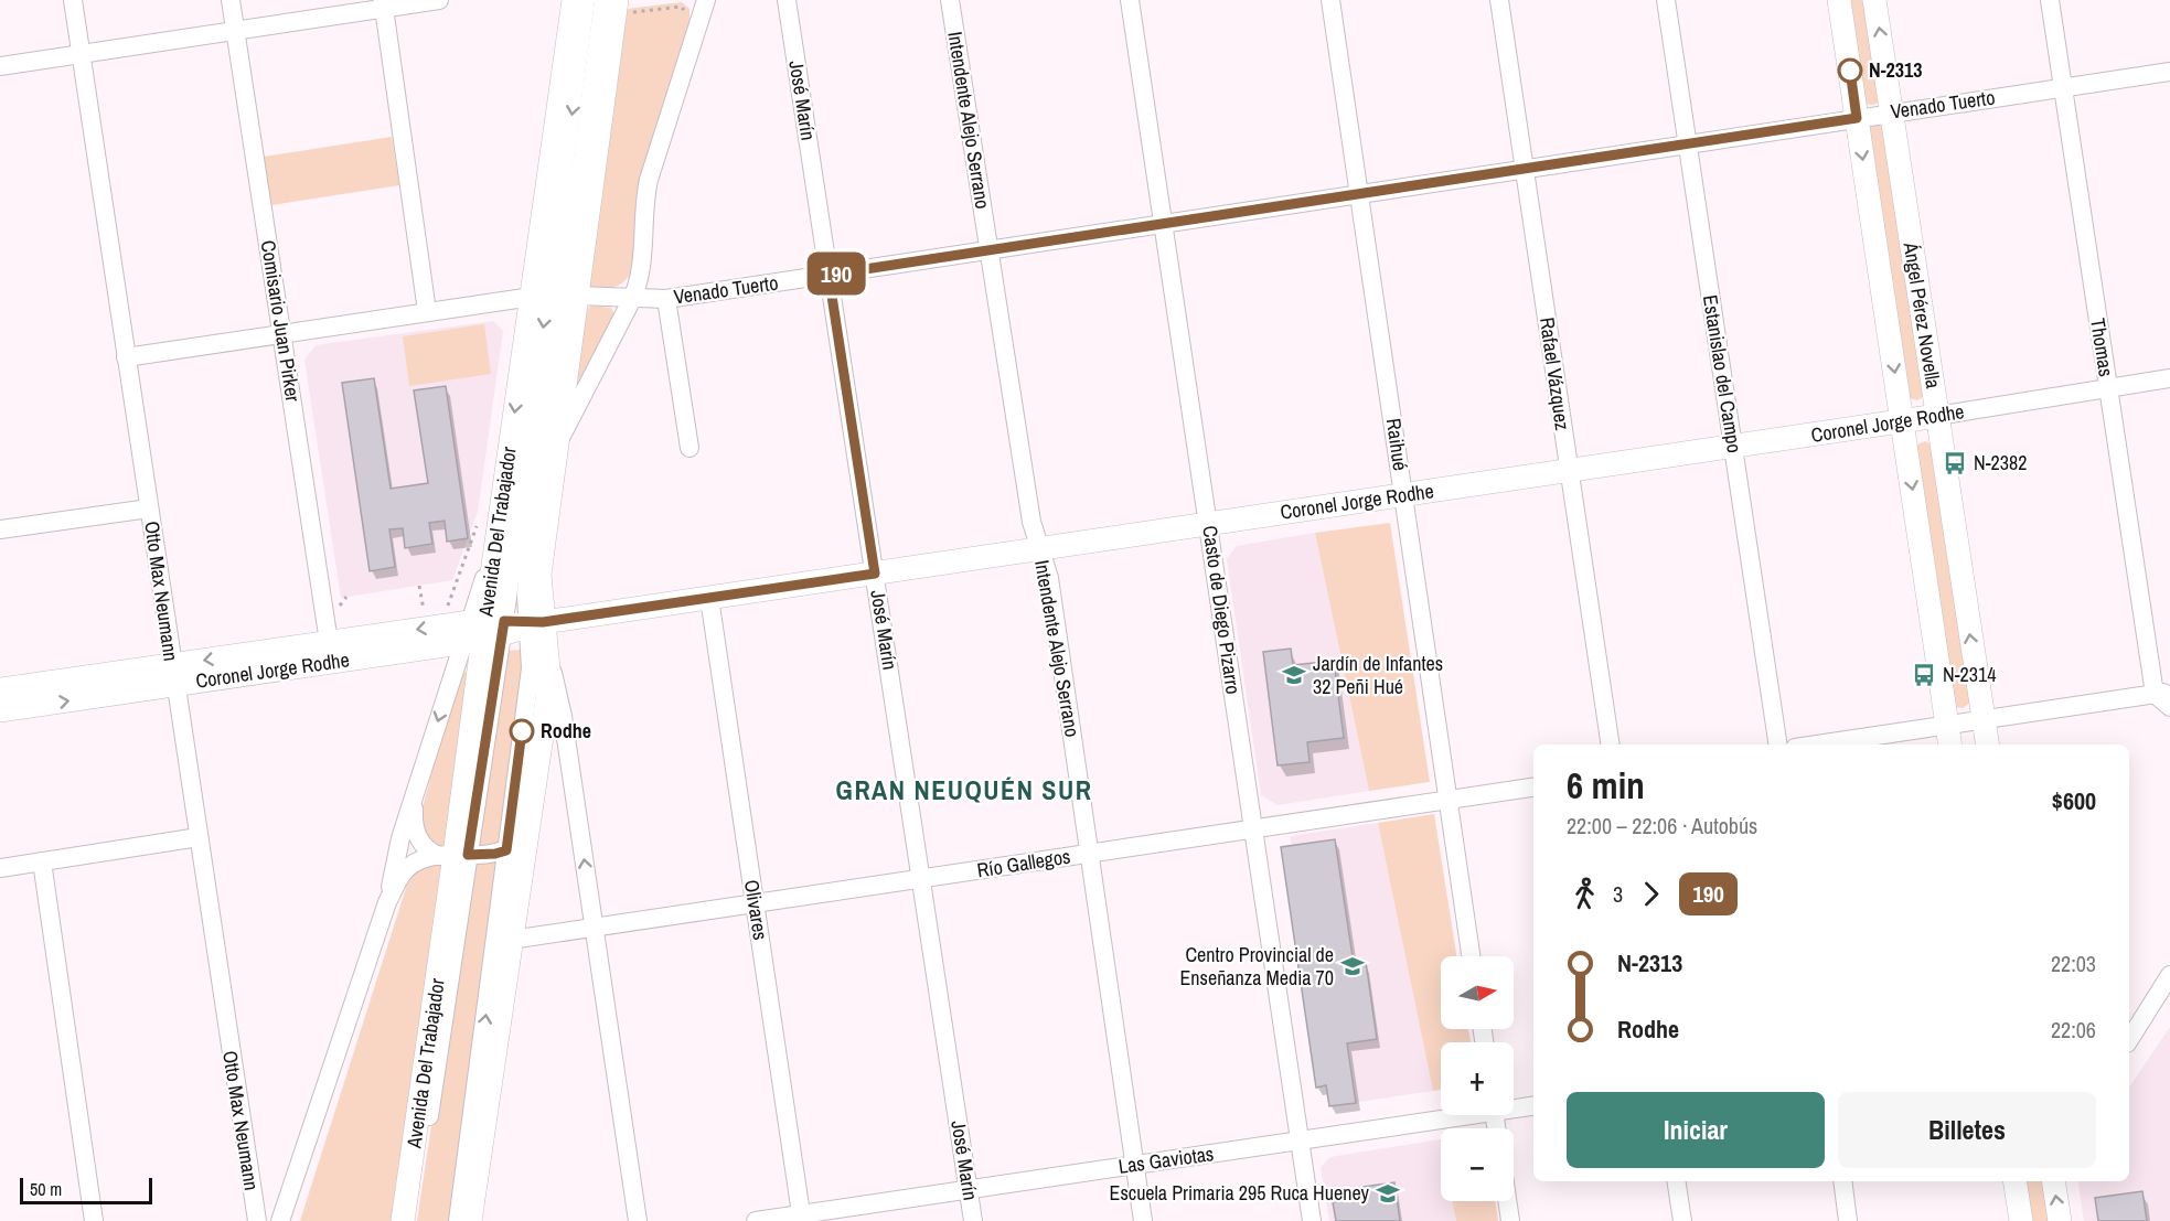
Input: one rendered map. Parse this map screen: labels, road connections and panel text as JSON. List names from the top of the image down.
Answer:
{
  "streets": {
    "main road": ["Ángel Pérez Novella", "Coronel Jorge Rodhe", "Avenida Del Trabajador"],
    "street": [
      "José Marín",
      "Venado Tuerto",
      "Intendente Alejo Serrano",
      "Comisario Juan Pirker",
      "Thomas",
      "Rafael Vázquez",
      "Estanislao del Campo",
      "Raihué",
      "Otto Max Neumann",
      "Casto de Diego Pizarro",
      "Río Gallegos",
      "Olivares",
      "Las Gaviotas"
    ]
  },
  "crossings": [
    ["José Marín", "Venado Tuerto"],
    ["José Marín", "Coronel Jorge Rodhe"],
    ["José Marín", "Río Gallegos"],
    ["José Marín", "Las Gaviotas"],
    ["Venado Tuerto", "Intendente Alejo Serrano"],
    ["Venado Tuerto", "Ángel Pérez Novella"],
    ["Venado Tuerto", "Thomas"],
    ["Venado Tuerto", "Rafael Vázquez"],
    ["Venado Tuerto", "Estanislao del Campo"],
    ["Venado Tuerto", "Raihué"],
    ["Venado Tuerto", "Casto de Diego Pizarro"],
    ["Intendente Alejo Serrano", "Coronel Jorge Rodhe"],
    ["Intendente Alejo Serrano", "Río Gallegos"],
    ["Intendente Alejo Serrano", "Las Gaviotas"],
    ["Ángel Pérez Novella", "Coronel Jorge Rodhe"],
    ["Comisario Juan Pirker", "Coronel Jorge Rodhe"],
    ["Thomas", "Coronel Jorge Rodhe"],
    ["Rafael Vázquez", "Coronel Jorge Rodhe"],
    ["Estanislao del Campo", "Coronel Jorge Rodhe"],
    ["Coronel Jorge Rodhe", "Raihué"],
    ["Coronel Jorge Rodhe", "Avenida Del Trabajador"],
    ["Coronel Jorge Rodhe", "Otto Max Neumann"],
    ["Coronel Jorge Rodhe", "Casto de Diego Pizarro"],
    ["Coronel Jorge Rodhe", "Olivares"],
    ["Raihué", "Río Gallegos"],
    ["Casto de Diego Pizarro", "Río Gallegos"],
    ["Casto de Diego Pizarro", "Las Gaviotas"],
    ["Río Gallegos", "Olivares"],
    ["Olivares", "Las Gaviotas"]
  ],
  "districts": ["GRAN NEUQUÉN SUR"],
  "places": {
    "other": ["N-2313", "Rodhe"],
    "bus stop": ["N-2382", "N-2314"],
    "school or university": ["Jardín de Infantes 32 Peñi Hué", "Centro Provincial de Enseñanza Media 70", "Escuela Primaria 295 Ruca Hueney"]
  },
  "lines": ["bus line 190"],
  "scale_bar": "50 m",
  "north": "right",
  "page": {
    "on_map": "190",
    "heading": ["6 min", "22:00 – 22:06 · Autobús", "$600"],
    "legs": ["3", "190"],
    "list": [
      {
        "name": "N-2313",
        "value": "22:03"
      },
      {
        "name": "Rodhe",
        "value": "22:06"
      }
    ],
    "map_buttons": ["+", "−"],
    "buttons": ["Iniciar", "Billetes"],
    "scale": "50 m"
  }
}
